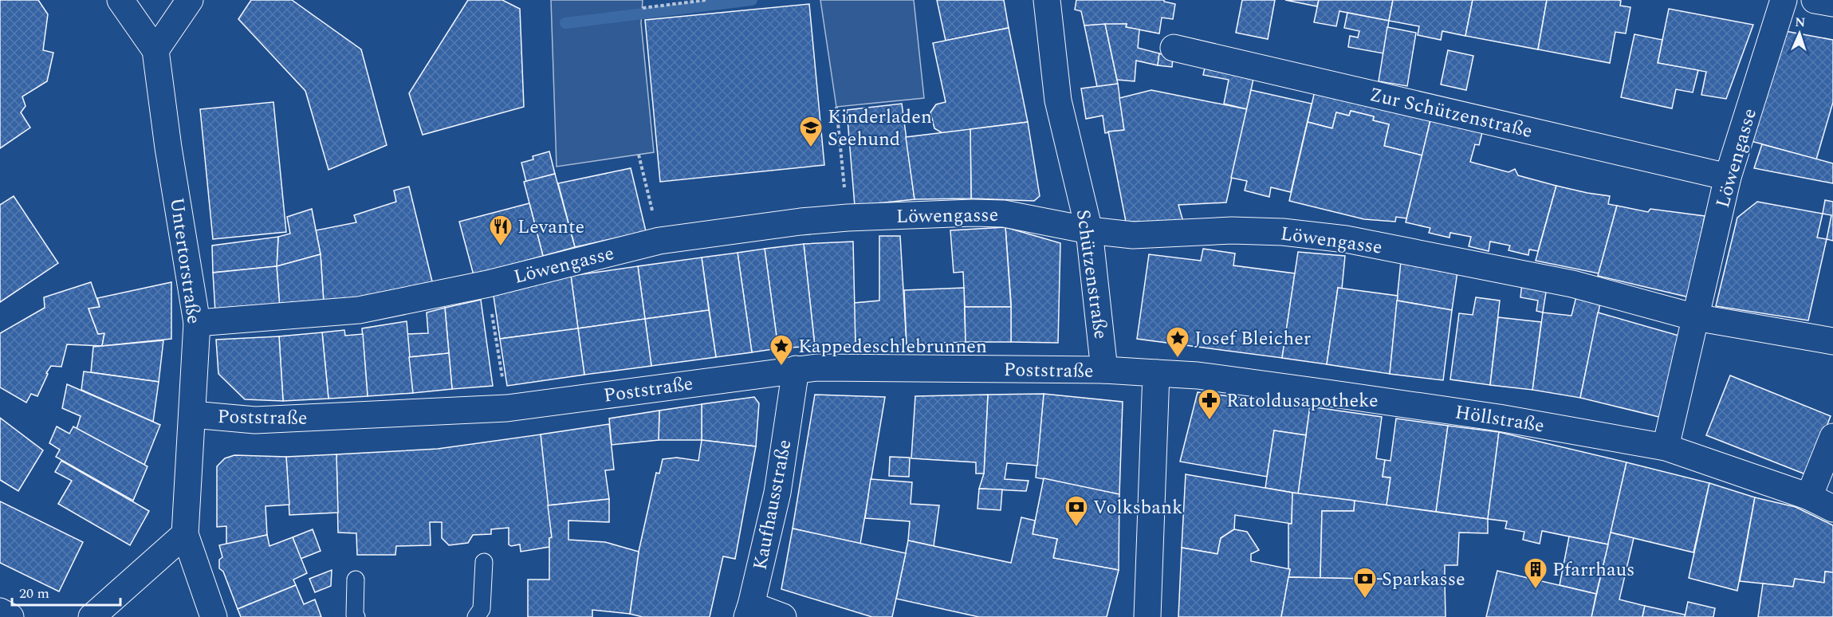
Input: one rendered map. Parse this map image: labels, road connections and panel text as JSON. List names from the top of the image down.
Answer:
{
  "streets": {
    "street": [
      "Zur Schützenstraße",
      "Löwengasse",
      "Untertorstraße",
      "Schützenstraße",
      "Poststraße",
      "Höllstraße",
      "Kaufhausstraße"
    ]
  },
  "crossings": [
    ["Zur Schützenstraße", "Löwengasse"],
    ["Löwengasse", "Untertorstraße"],
    ["Löwengasse", "Schützenstraße"],
    ["Löwengasse", "Höllstraße"],
    ["Untertorstraße", "Poststraße"],
    ["Schützenstraße", "Poststraße"],
    ["Poststraße", "Kaufhausstraße"]
  ],
  "places": {
    "school or university": ["Kinderladen Seehund"],
    "restaurant": ["Levante"],
    "place": ["Josef Bleicher", "Kappedeschlebrunnen"],
    "pharmacy": ["Ratoldusapotheke"],
    "bank": ["Volksbank", "Sparkasse"],
    "building": ["Pfarrhaus"]
  },
  "scale_bar": "20 m",
  "north": "top"
}
